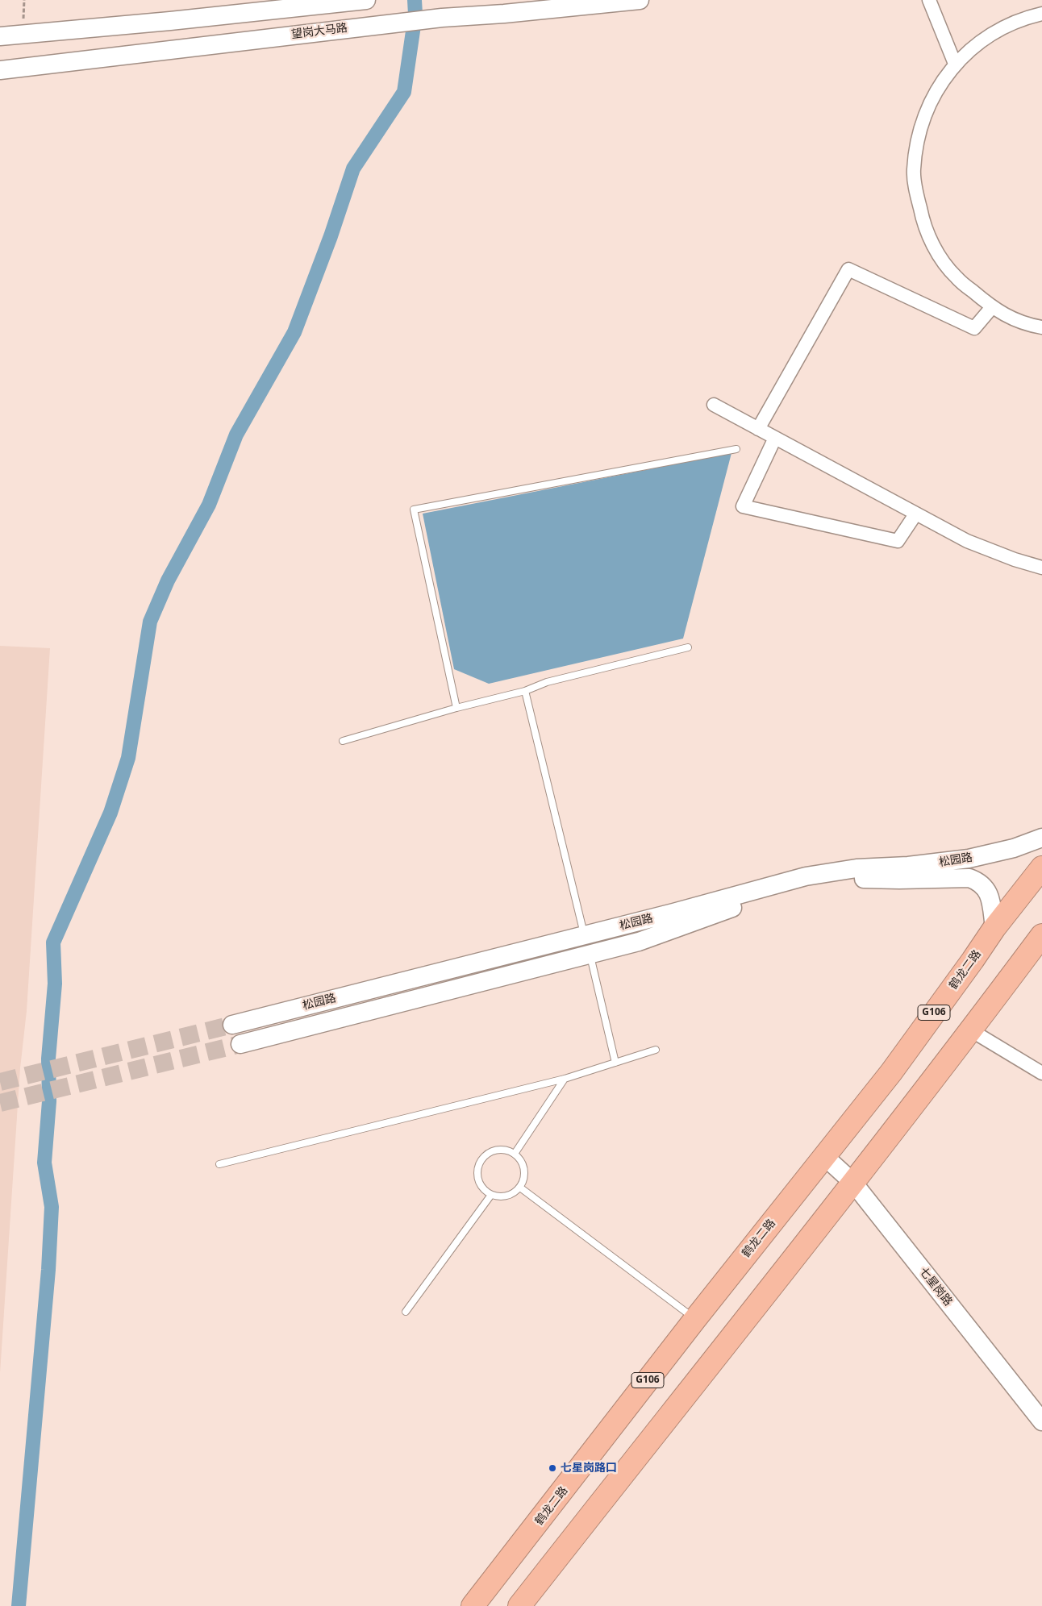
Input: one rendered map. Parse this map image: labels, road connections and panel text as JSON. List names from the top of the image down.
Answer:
{
  "streets": {
    "highway": ["鹤龙二路", "G106"],
    "street": ["望岗大马路", "松园路", "七星岗路"]
  },
  "crossings": [
    ["松园路", "鹤龙二路"],
    ["鹤龙二路", "七星岗路"]
  ],
  "places": ["七星岗路口"]
}
